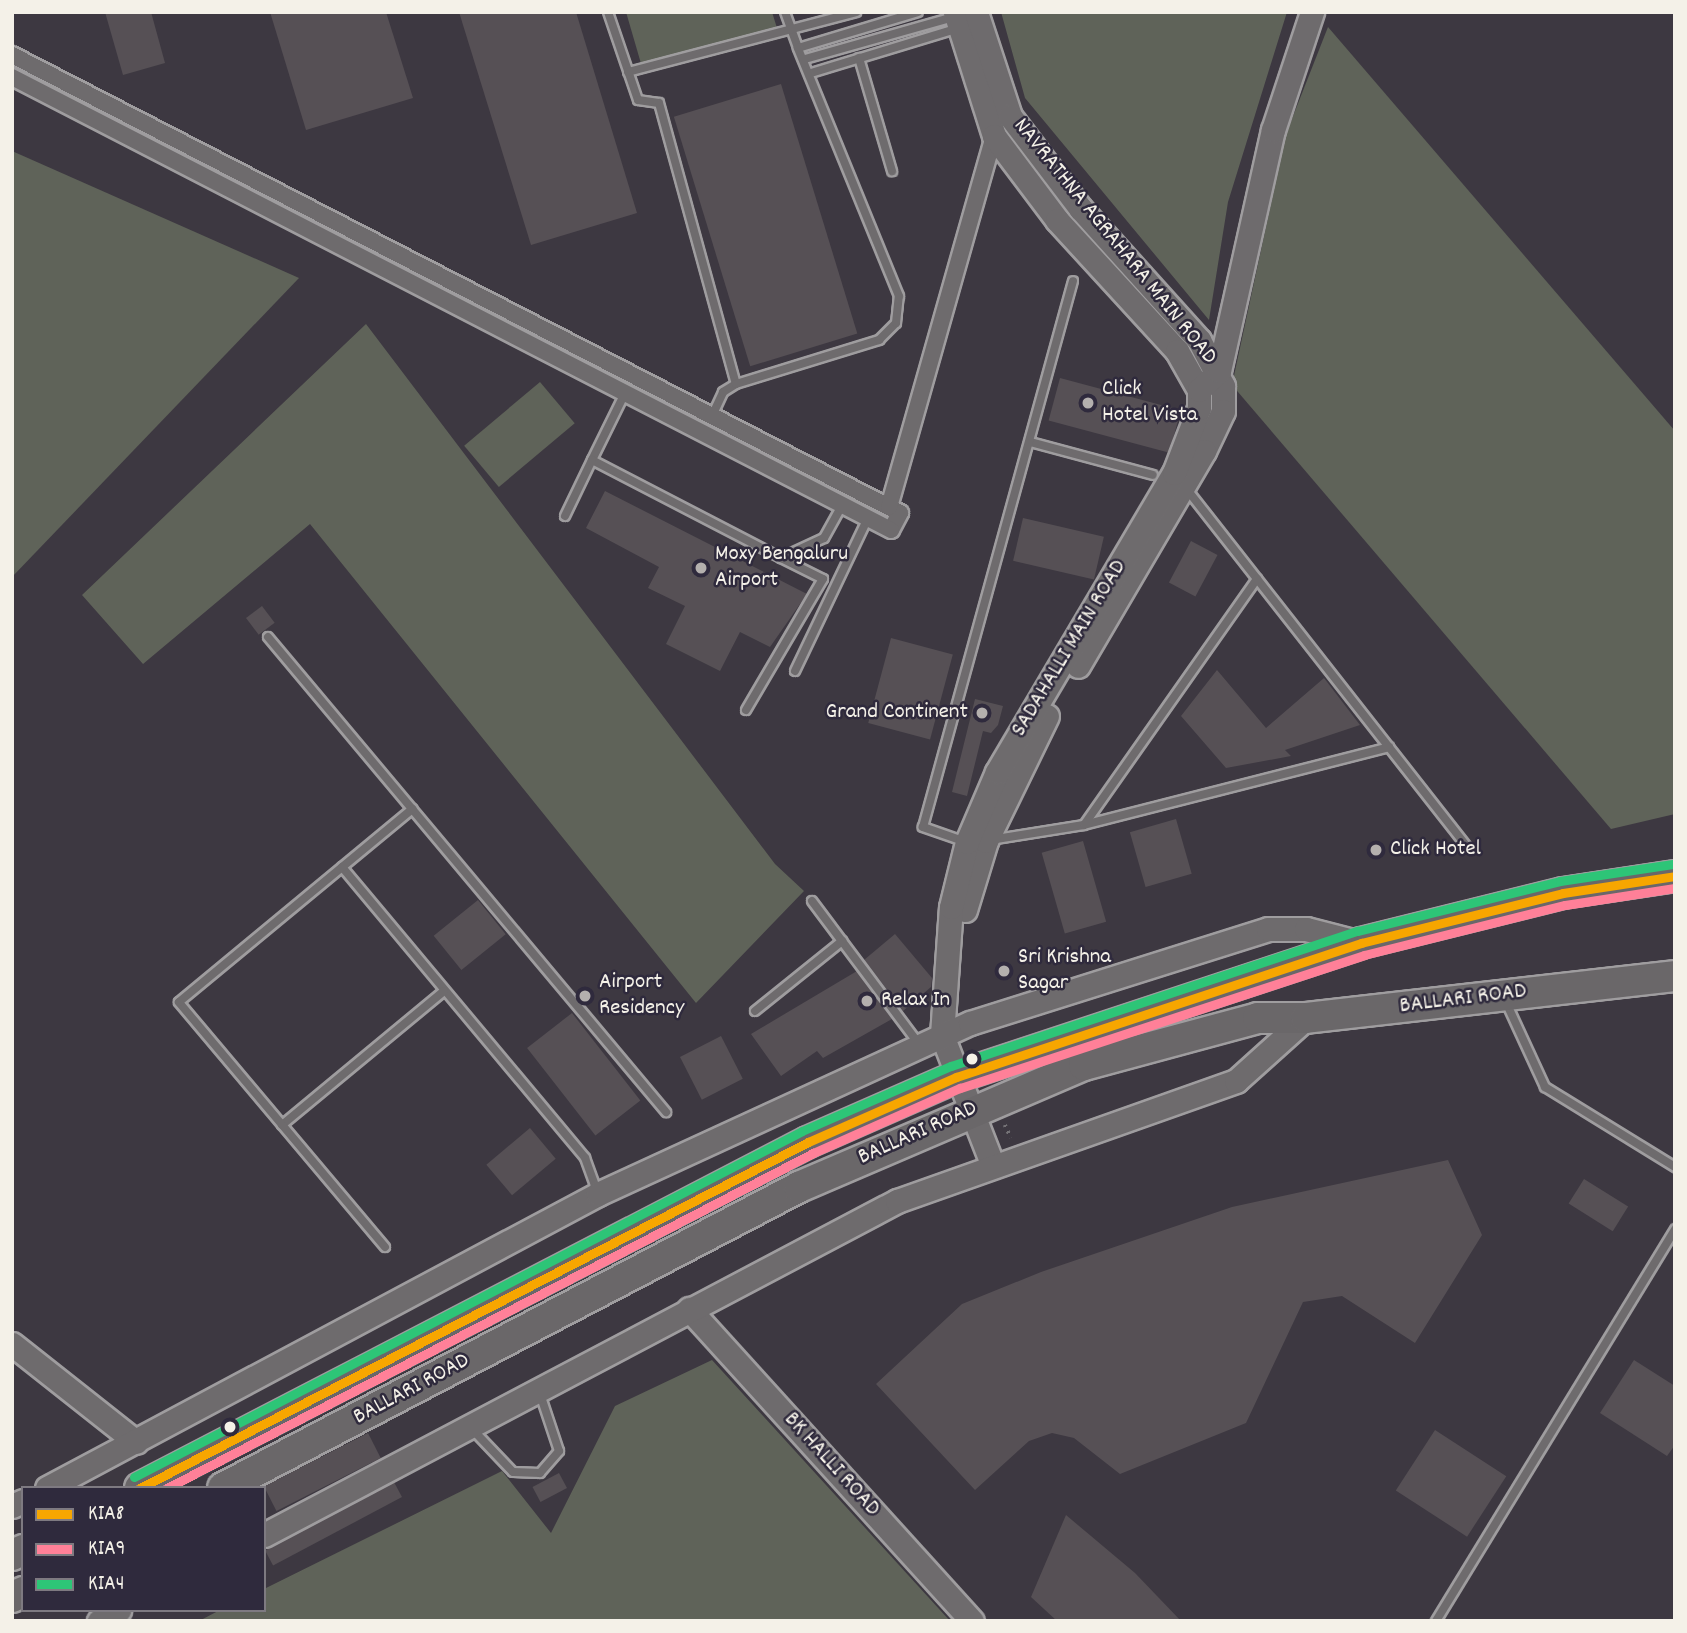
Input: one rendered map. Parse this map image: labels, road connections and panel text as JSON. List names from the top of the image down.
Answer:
{
  "streets": {
    "highway": ["BALLARI ROAD"],
    "street": ["NAVRATHNA AGRAHARA MAIN ROAD", "SADAHALLI MAIN ROAD", "BK HALLI ROAD"]
  },
  "crossings": [
    ["NAVRATHNA AGRAHARA MAIN ROAD", "SADAHALLI MAIN ROAD"]
  ],
  "places": [
    "Click Hotel Vista",
    "Moxy Bengaluru Airport",
    "Grand Continent",
    "Click Hotel",
    "Sri Krishna Sagar",
    "Airport Residency",
    "Relax In"
  ],
  "lines": ["transit line KIA4", "transit line KIA8", "transit line KIA9"],
  "legend": ["KIA8", "KIA9", "KIA4"]
}
